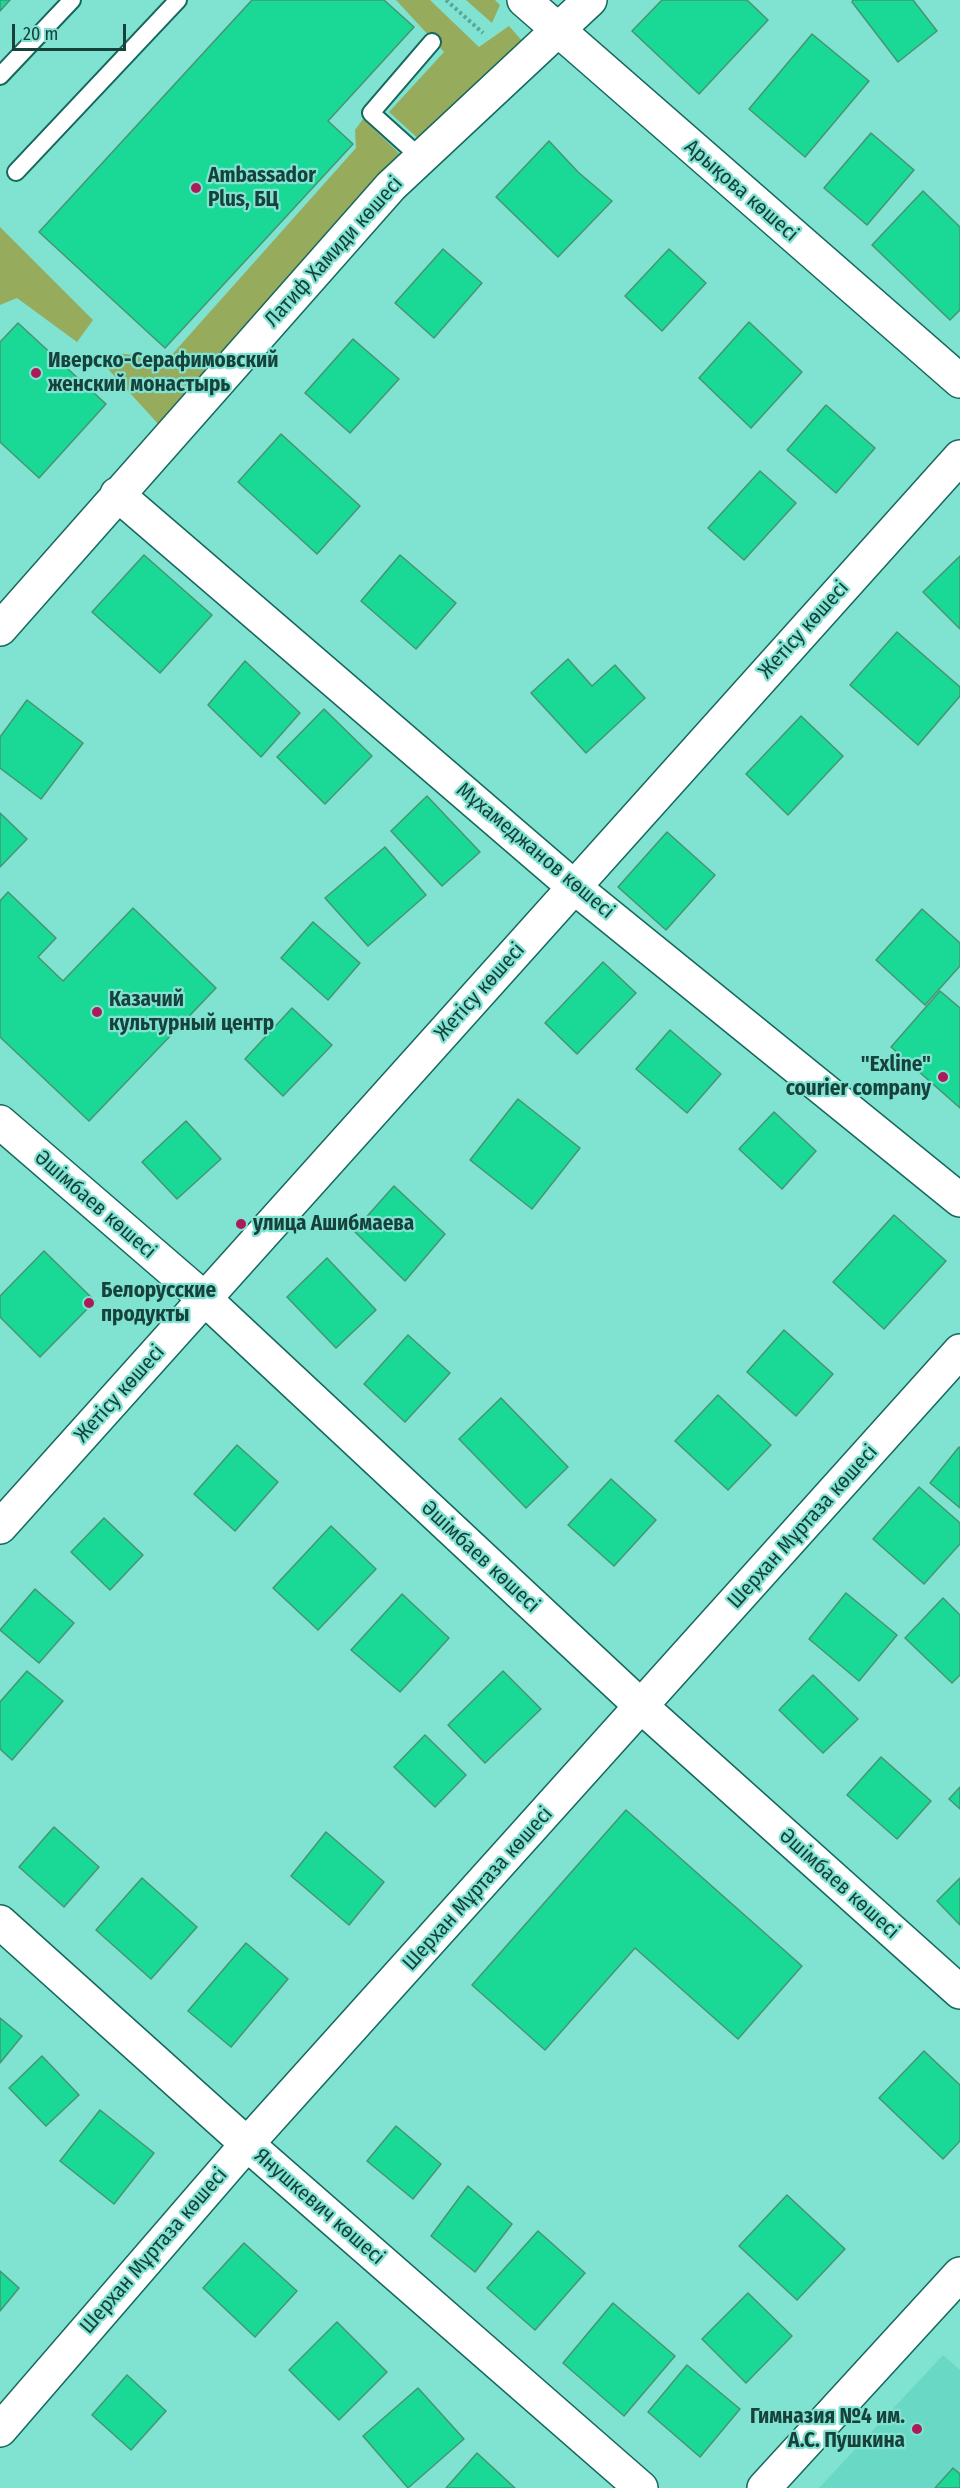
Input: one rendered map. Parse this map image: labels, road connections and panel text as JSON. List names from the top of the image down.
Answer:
{
  "streets": {
    "street": [
      "Арықова көшесі",
      "Латиф Хамиди көшесі",
      "Жетісу көшесі",
      "Мұхамеджанов көшесі",
      "Әшімбаев көшесі",
      "Шерхан Мұртаза көшесі",
      "Янушкевич көшесі"
    ]
  },
  "crossings": [
    ["Арықова көшесі", "Латиф Хамиди көшесі"],
    ["Латиф Хамиди көшесі", "Мұхамеджанов көшесі"],
    ["Жетісу көшесі", "Мұхамеджанов көшесі"],
    ["Жетісу көшесі", "Әшімбаев көшесі"],
    ["Әшімбаев көшесі", "Шерхан Мұртаза көшесі"],
    ["Шерхан Мұртаза көшесі", "Янушкевич көшесі"]
  ],
  "places": [
    "Ambassador Plus, БЦ",
    "Иверско-Серафимовский женский монастырь",
    "Казачий культурный центр",
    "\"Exline\" courier company",
    "улица Ашибмаева",
    "Белорусские продукты",
    "Гимназия №4 им. А.С. Пушкина"
  ],
  "scale_bar": "20 m"
}
